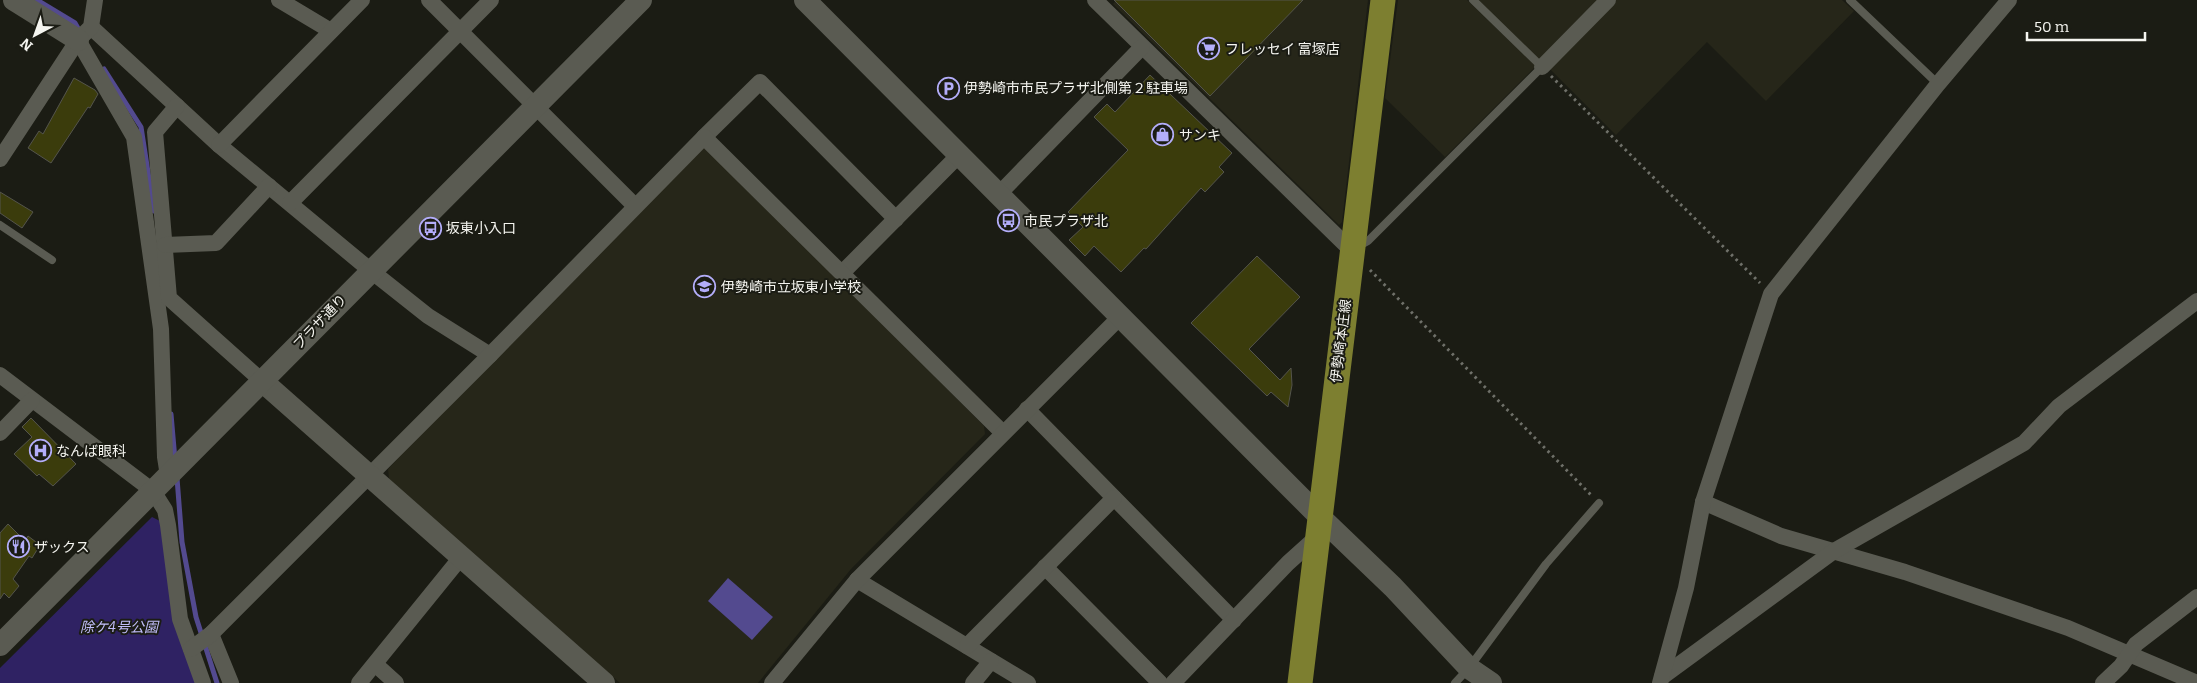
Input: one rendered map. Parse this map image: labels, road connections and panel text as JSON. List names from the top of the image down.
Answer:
{
  "streets": {
    "main road": ["伊勢崎本庄線"],
    "street": ["プラザ通り"]
  },
  "parks": ["除ケ4号公園"],
  "places": {
    "supermarket": ["フレッセイ 富塚店"],
    "parking": ["伊勢崎市市民プラザ北側第２駐車場"],
    "shop": ["サンキ"],
    "bus stop": ["市民プラザ北", "坂東小入口"],
    "school or university": ["伊勢崎市立坂東小学校"],
    "hospital": ["なんば眼科"],
    "restaurant": ["ザックス"]
  },
  "scale_bar": "50 m",
  "north": "bottom left"
}
